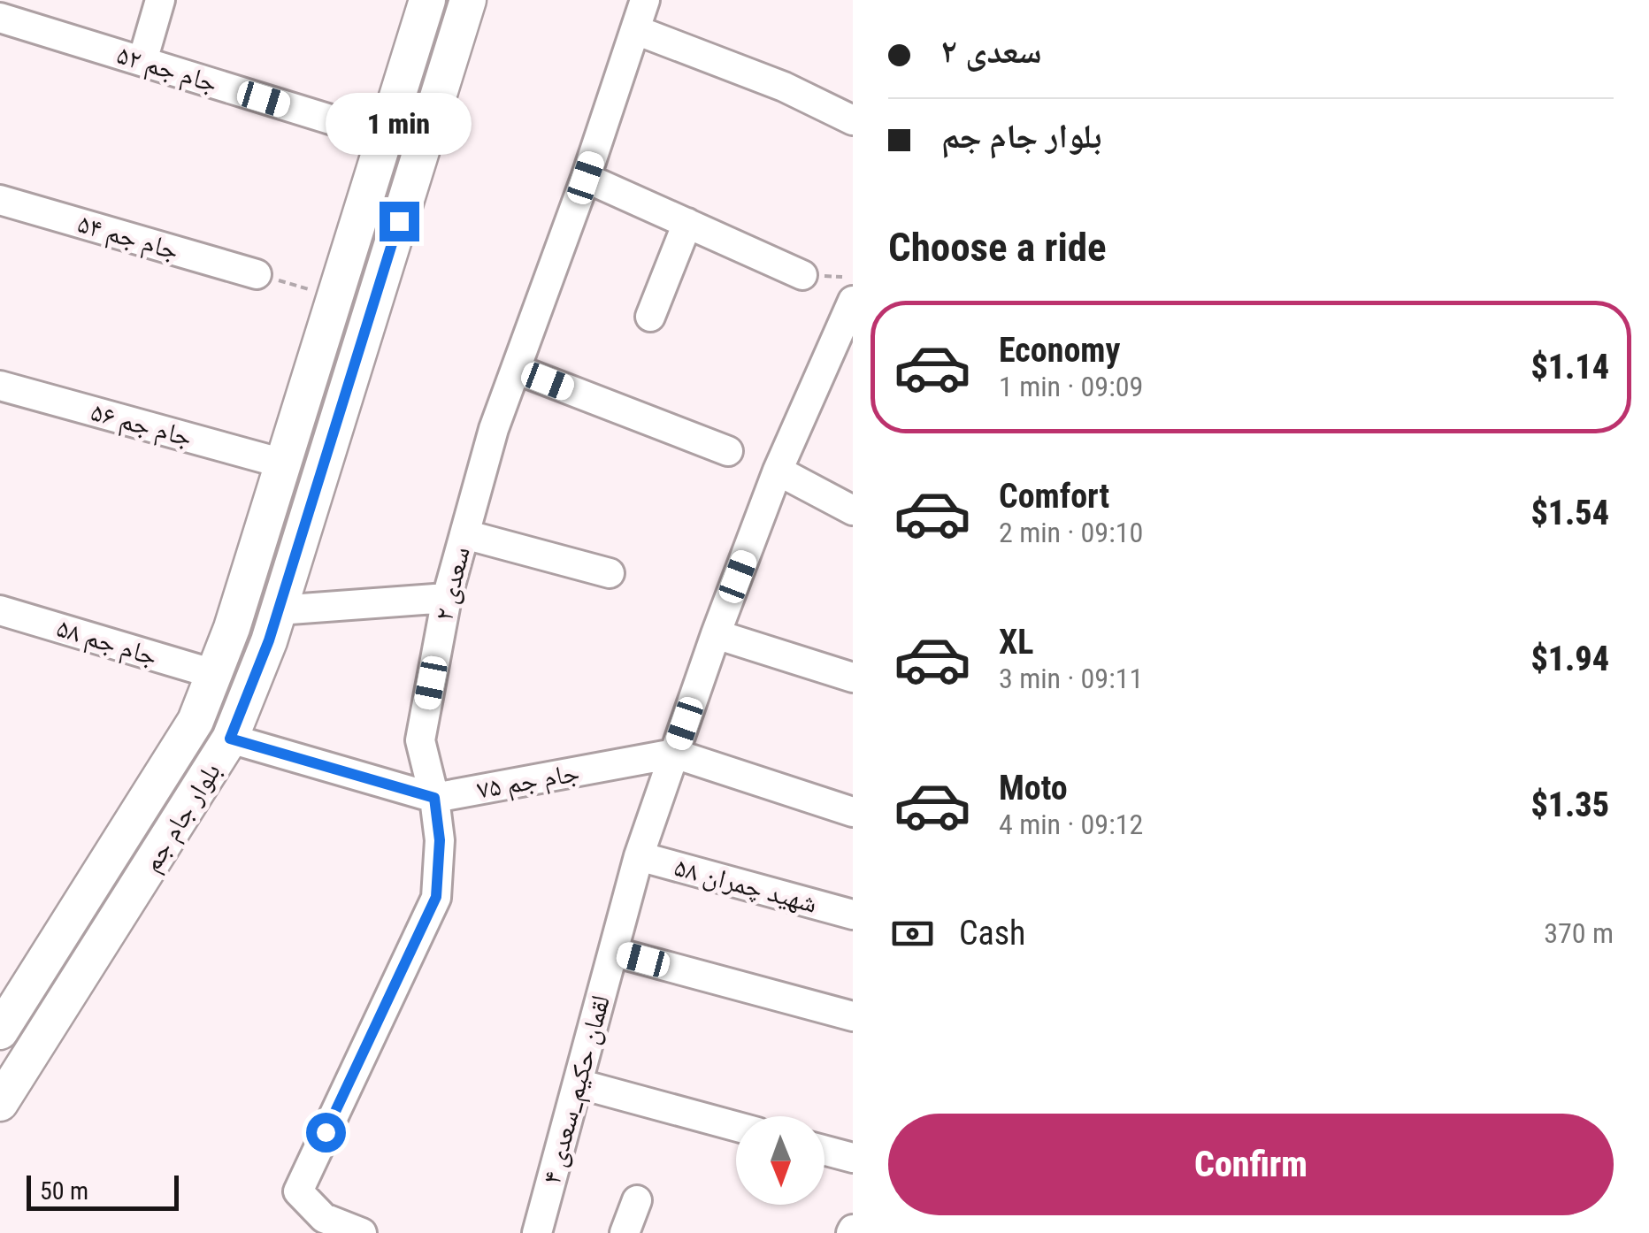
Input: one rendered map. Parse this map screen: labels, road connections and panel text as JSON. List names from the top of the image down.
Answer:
{
  "streets": {
    "main road": ["بلوار جام جم"],
    "street": [
      "جام جم ۵۲",
      "جام جم ۵۴",
      "جام جم ۵۶",
      "سعدی ۲",
      "جام جم ۵۸",
      "جام جم ۷۵",
      "شهید چمران ۵۸",
      "لقمان حکیم_سعدی ۴"
    ]
  },
  "crossings": [
    ["جام جم ۵۲", "بلوار جام جم"],
    ["جام جم ۵۶", "بلوار جام جم"],
    ["سعدی ۲", "جام جم ۷۵"],
    ["جام جم ۵۸", "بلوار جام جم"],
    ["جام جم ۷۵", "بلوار جام جم"],
    ["جام جم ۷۵", "لقمان حکیم_سعدی ۴"],
    ["شهید چمران ۵۸", "لقمان حکیم_سعدی ۴"]
  ],
  "scale_bar": "50 m",
  "north": "bottom",
  "page": {
    "banner": ["سعدی ۲", "بلوار جام جم"],
    "bubble": "1 min",
    "heading": "Choose a ride",
    "list": [
      {
        "name": "Economy",
        "note": "1 min · 09:09",
        "value": "$1.14"
      },
      {
        "name": "Comfort",
        "note": "2 min · 09:10",
        "value": "$1.54"
      },
      {
        "name": "XL",
        "note": "3 min · 09:11",
        "value": "$1.94"
      },
      {
        "name": "Moto",
        "note": "4 min · 09:12",
        "value": "$1.35"
      }
    ],
    "pay": ["Cash", "370 m"],
    "buttons": "Confirm",
    "scale": "50 m"
  }
}
